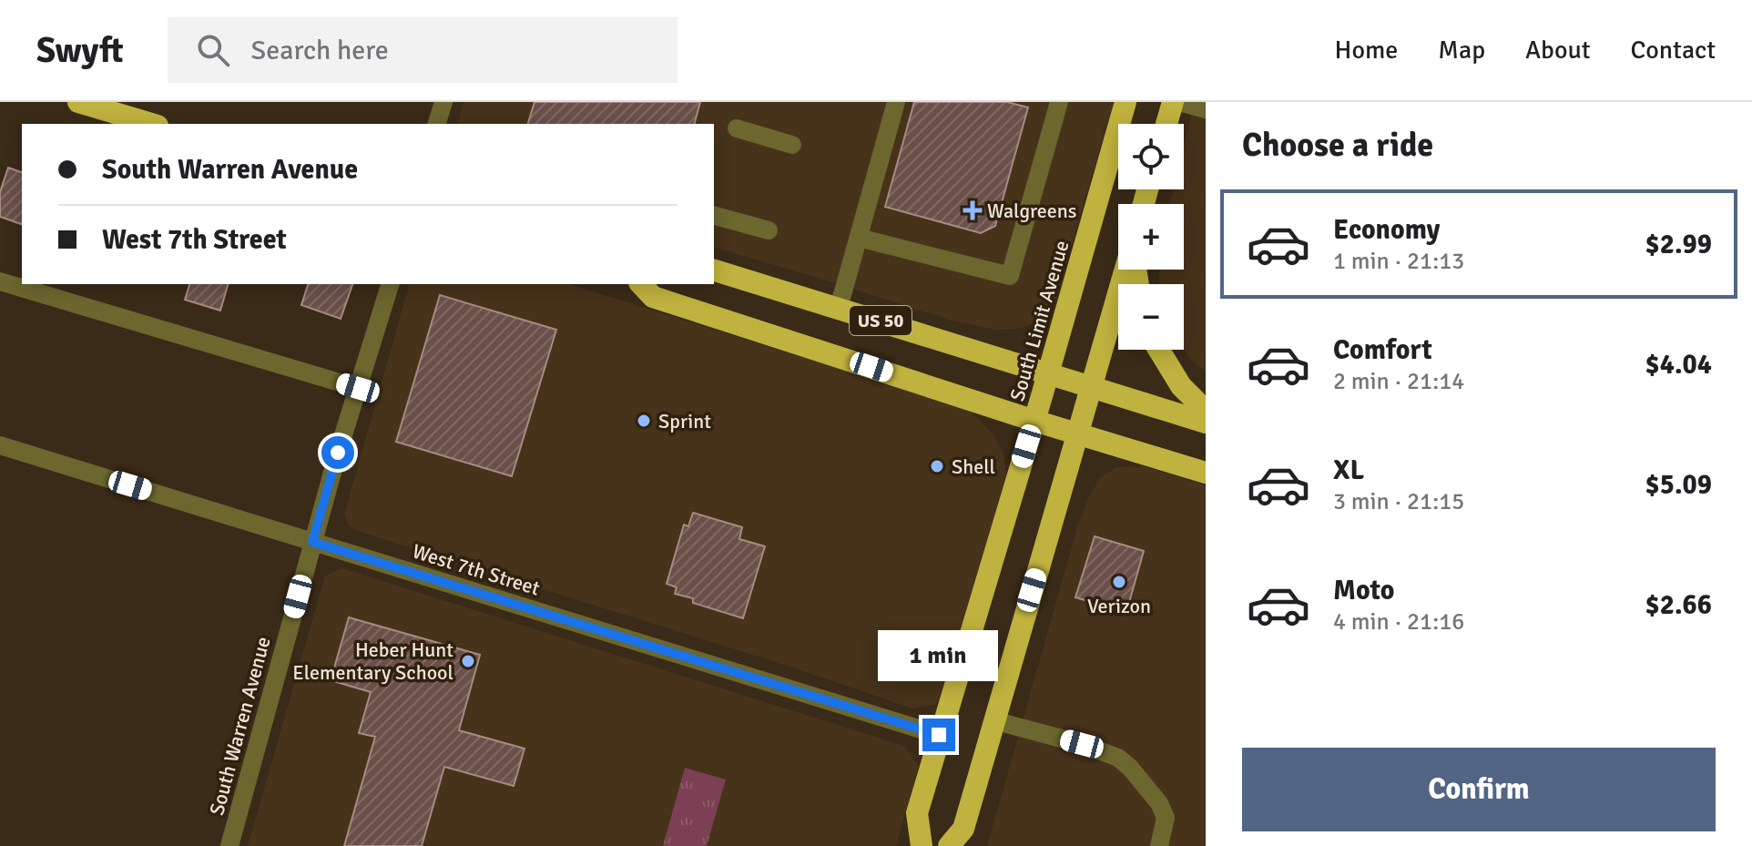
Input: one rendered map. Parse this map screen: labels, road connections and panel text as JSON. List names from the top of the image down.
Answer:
{
  "streets": {
    "highway": ["US 50", "South Limit Avenue"],
    "street": ["West 7th Street", "South Warren Avenue"]
  },
  "crossings": [
    ["US 50", "South Limit Avenue"],
    ["South Limit Avenue", "West 7th Street"],
    ["West 7th Street", "South Warren Avenue"]
  ],
  "places": {
    "health": ["Walgreens"],
    "other": [
      "Sprint",
      "Shell",
      "Verizon",
      "Heber Hunt Elementary School"
    ]
  },
  "page": {
    "header": "Swyft",
    "search": "Search here",
    "nav": [
      "Home",
      "Map",
      "About",
      "Contact"
    ],
    "heading": "Choose a ride",
    "map_buttons": ["+", "−"],
    "banner": ["South Warren Avenue", "West 7th Street"],
    "list": [
      {
        "name": "Economy",
        "note": "1 min · 21:13",
        "value": "$2.99"
      },
      {
        "name": "Comfort",
        "note": "2 min · 21:14",
        "value": "$4.04"
      },
      {
        "name": "XL",
        "note": "3 min · 21:15",
        "value": "$5.09"
      },
      {
        "name": "Moto",
        "note": "4 min · 21:16",
        "value": "$2.66"
      }
    ],
    "bubble": "1 min",
    "buttons": "Confirm"
  }
}
